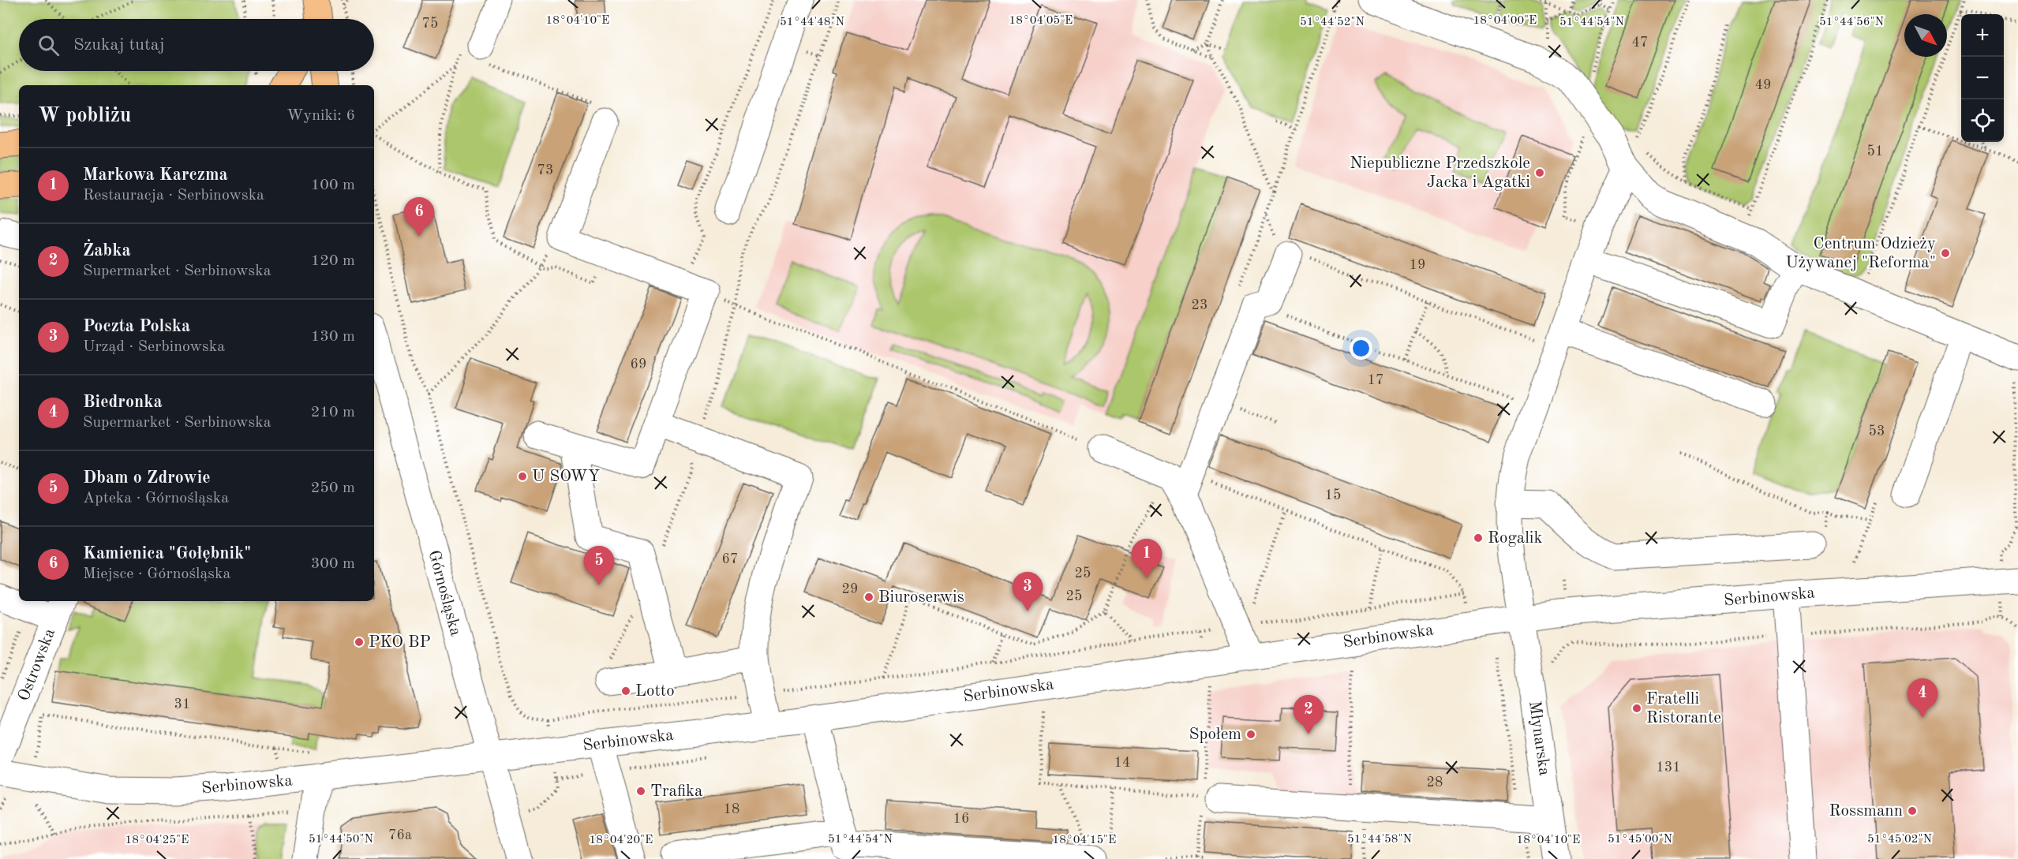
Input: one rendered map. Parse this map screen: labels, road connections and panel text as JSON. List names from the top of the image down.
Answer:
{
  "streets": {
    "street": [
      "Górnośląska",
      "Serbinowska",
      "Ostrowska",
      "Młynarska"
    ]
  },
  "crossings": [
    ["Górnośląska", "Serbinowska"],
    ["Serbinowska", "Młynarska"]
  ],
  "places": [
    "Niepubliczne Przedszkole Jacka i Agatki",
    "Centrum Odzieży Używanej \"Reforma\"",
    "U SOWY",
    "Rogalik",
    "Biuroserwis",
    "PKO BP",
    "Lotto",
    "Fratelli Ristorante",
    "Społem",
    "Trafika",
    "Rossmann"
  ],
  "house_numbers": [
    "75",
    "47",
    "49",
    "51",
    "73",
    "19",
    "23",
    "69",
    "17",
    "53",
    "15",
    "67",
    "25",
    "29",
    "25",
    "31",
    "14",
    "131",
    "28",
    "18",
    "16",
    "76a"
  ],
  "north": "bottom right",
  "page": {
    "map_buttons": ["+", "−"],
    "search": "Szukaj tutaj",
    "heading": ["W pobliżu", "Wyniki: 6"],
    "list": [
      {
        "mark": "1",
        "name": "Markowa Karczma",
        "note": "Restauracja · Serbinowska",
        "value": "100 m"
      },
      {
        "mark": "2",
        "name": "Żabka",
        "note": "Supermarket · Serbinowska",
        "value": "120 m"
      },
      {
        "mark": "3",
        "name": "Poczta Polska",
        "note": "Urząd · Serbinowska",
        "value": "130 m"
      },
      {
        "mark": "4",
        "name": "Biedronka",
        "note": "Supermarket · Serbinowska",
        "value": "210 m"
      },
      {
        "mark": "5",
        "name": "Dbam o Zdrowie",
        "note": "Apteka · Górnośląska",
        "value": "250 m"
      },
      {
        "mark": "6",
        "name": "Kamienica \"Gołębnik\"",
        "note": "Miejsce · Górnośląska",
        "value": "300 m"
      }
    ],
    "pins": [
      "6",
      "1",
      "5",
      "3",
      "4",
      "2"
    ]
  },
  "coordinates": [
    "18°04'10\"E",
    "18°04'05\"E",
    "18°04'00\"E",
    "51°44'48\"N",
    "51°44'52\"N",
    "51°44'54\"N",
    "51°44'56\"N",
    "51°44'50\"N",
    "51°44'58\"N",
    "51°45'00\"N",
    "51°45'02\"N",
    "18°04'25\"E",
    "18°04'20\"E",
    "18°04'15\"E"
  ]
}
